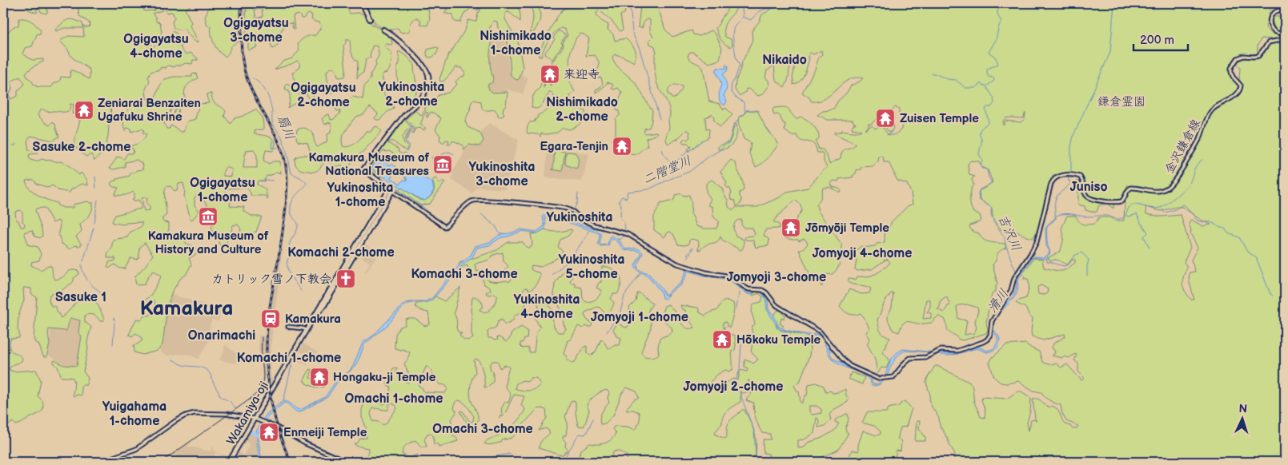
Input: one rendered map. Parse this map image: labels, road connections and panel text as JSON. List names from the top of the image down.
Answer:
{
  "streets": {
    "main road": ["金沢鎌倉線", "Wakamiya-oji"]
  },
  "crossings": [
    ["金沢鎌倉線", "Wakamiya-oji"]
  ],
  "districts": [
    "Ogigayatsu 3-chome",
    "Nishimikado 1-chome",
    "Ogigayatsu 4-chome",
    "Nikaido",
    "Yukinoshita 2-chome",
    "Ogigayatsu 2-chome",
    "Nishimikado 2-chome",
    "Sasuke 2-chome",
    "Yukinoshita 3-chome",
    "Ogigayatsu 1-chome",
    "Juniso",
    "Yukinoshita 1-chome",
    "Yukinoshita",
    "Komachi 2-chome",
    "Jomyoji 4-chome",
    "Yukinoshita 5-chome",
    "Komachi 3-chome",
    "Jomyoji 3-chome",
    "Sasuke 1",
    "Yukinoshita 4-chome",
    "Kamakura",
    "Jomyoji 1-chome",
    "Onarimachi",
    "Komachi 1-chome",
    "Jomyoji 2-chome",
    "Omachi 1-chome",
    "Yuigahama 1-chome",
    "Omachi 3-chome"
  ],
  "water": [
    "扇川",
    "二階堂川",
    "吉沢川",
    "滑川"
  ],
  "parks": ["鎌倉霊園"],
  "places": {
    "temple": [
      "来迎寺",
      "Zeniarai Benzaiten Ugafuku Shrine",
      "Zuisen Temple",
      "Egara-Tenjin",
      "Jōmyōji Temple",
      "Hōkoku Temple",
      "Hongaku-ji Temple",
      "Enmeiji Temple"
    ],
    "museum": ["Kamakura Museum of National Treasures", "Kamakura Museum of History and Culture"],
    "church": ["カトリック雪ノ下教会"],
    "station": ["Kamakura"]
  },
  "scale_bar": "200 m",
  "north": "top"
}
